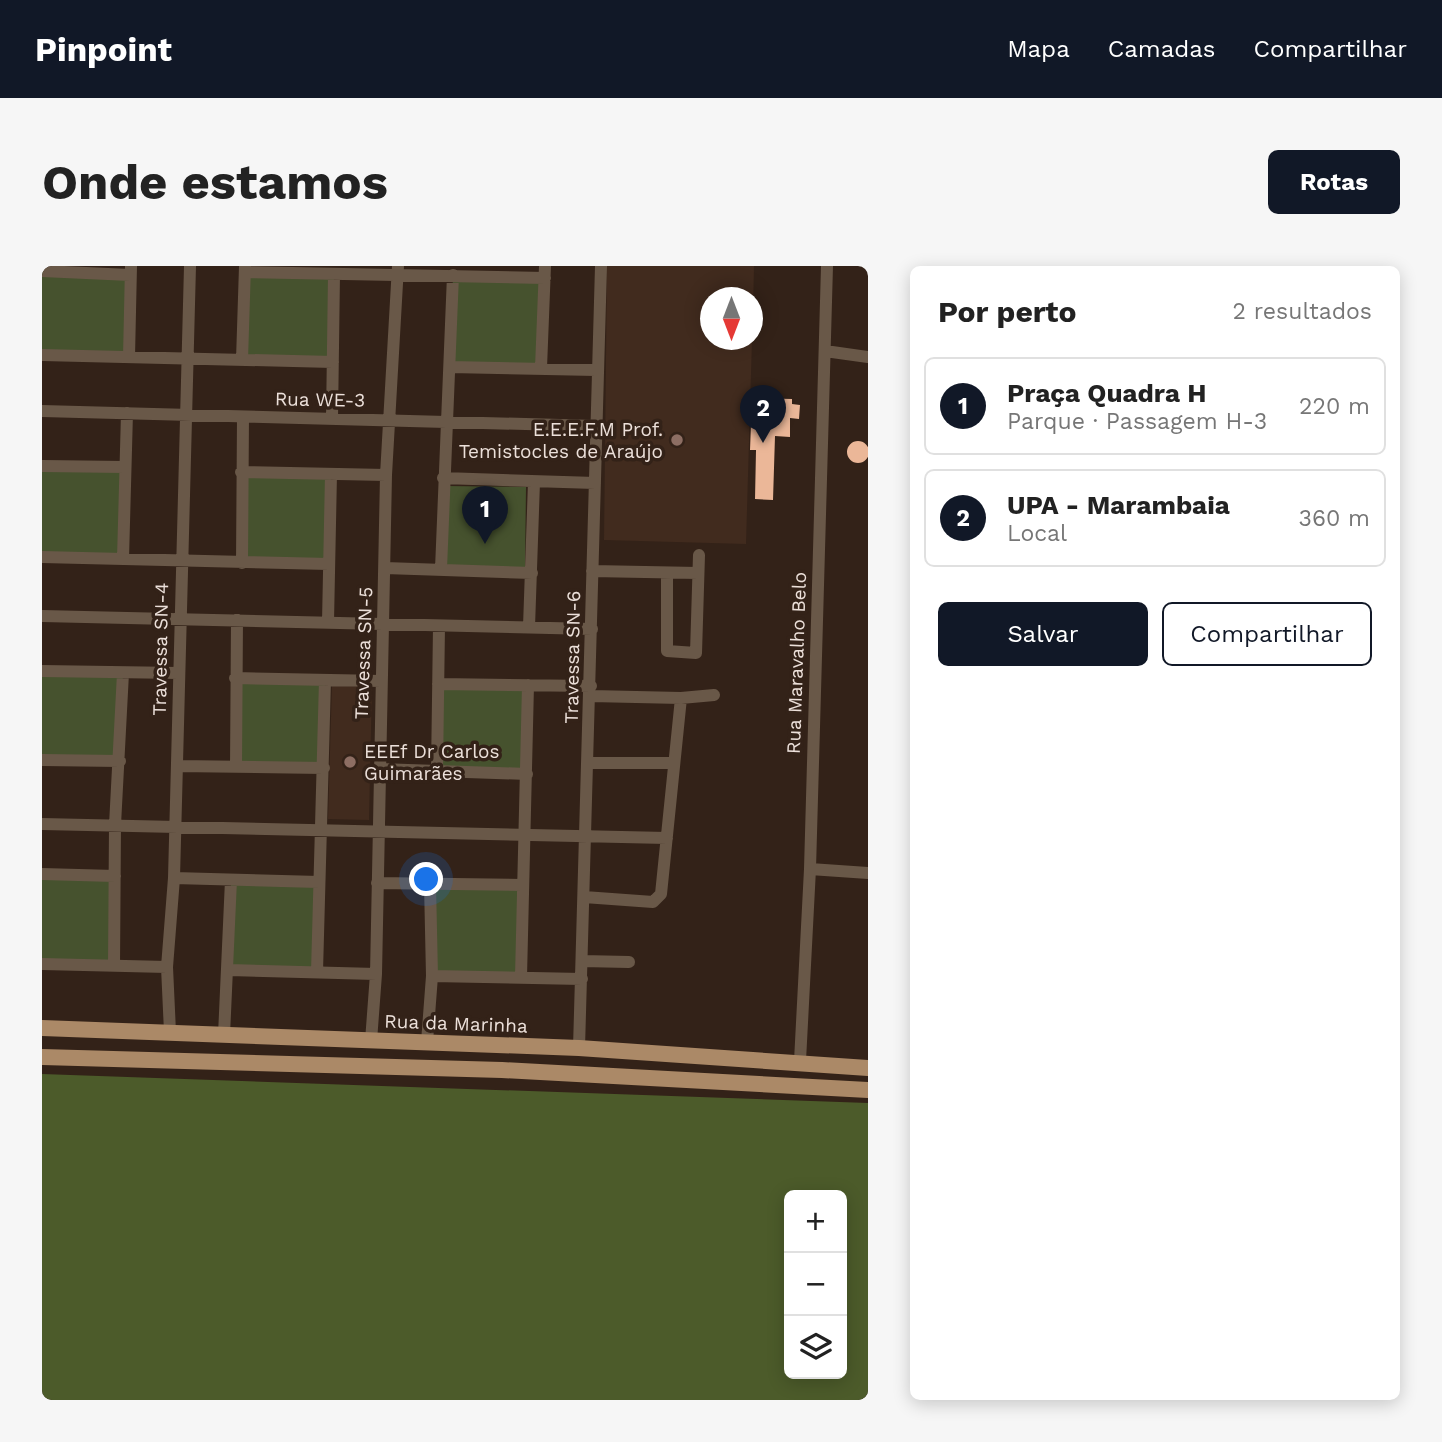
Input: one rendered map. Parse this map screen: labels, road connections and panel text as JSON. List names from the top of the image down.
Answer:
{
  "streets": {
    "main road": ["Rua da Marinha"],
    "street": [
      "Rua WE-3",
      "Travessa SN-4",
      "Travessa SN-5",
      "Travessa SN-6",
      "Rua Maravalho Belo"
    ]
  },
  "crossings": [
    ["Rua WE-3", "Travessa SN-4"],
    ["Rua WE-3", "Travessa SN-5"],
    ["Rua WE-3", "Travessa SN-6"],
    ["Travessa SN-4", "Rua da Marinha"],
    ["Travessa SN-5", "Rua da Marinha"],
    ["Travessa SN-6", "Rua da Marinha"],
    ["Rua Maravalho Belo", "Rua da Marinha"]
  ],
  "places": ["E.E.E.F.M Prof. Temistocles de Araújo", "EEEf Dr Carlos Guimarães"],
  "north": "bottom",
  "page": {
    "header": "Pinpoint",
    "nav": ["Mapa", "Camadas", "Compartilhar"],
    "buttons": [
      "Rotas",
      ["Salvar", "Compartilhar"]
    ],
    "title": "Onde estamos",
    "heading": ["Por perto", "2 resultados"],
    "list": [
      {
        "mark": "1",
        "name": "Praça Quadra H",
        "note": "Parque · Passagem H-3",
        "value": "220 m"
      },
      {
        "mark": "2",
        "name": "UPA - Marambaia",
        "note": "Local",
        "value": "360 m"
      }
    ],
    "pins": ["2", "1"],
    "map_buttons": ["+", "−"]
  }
}
